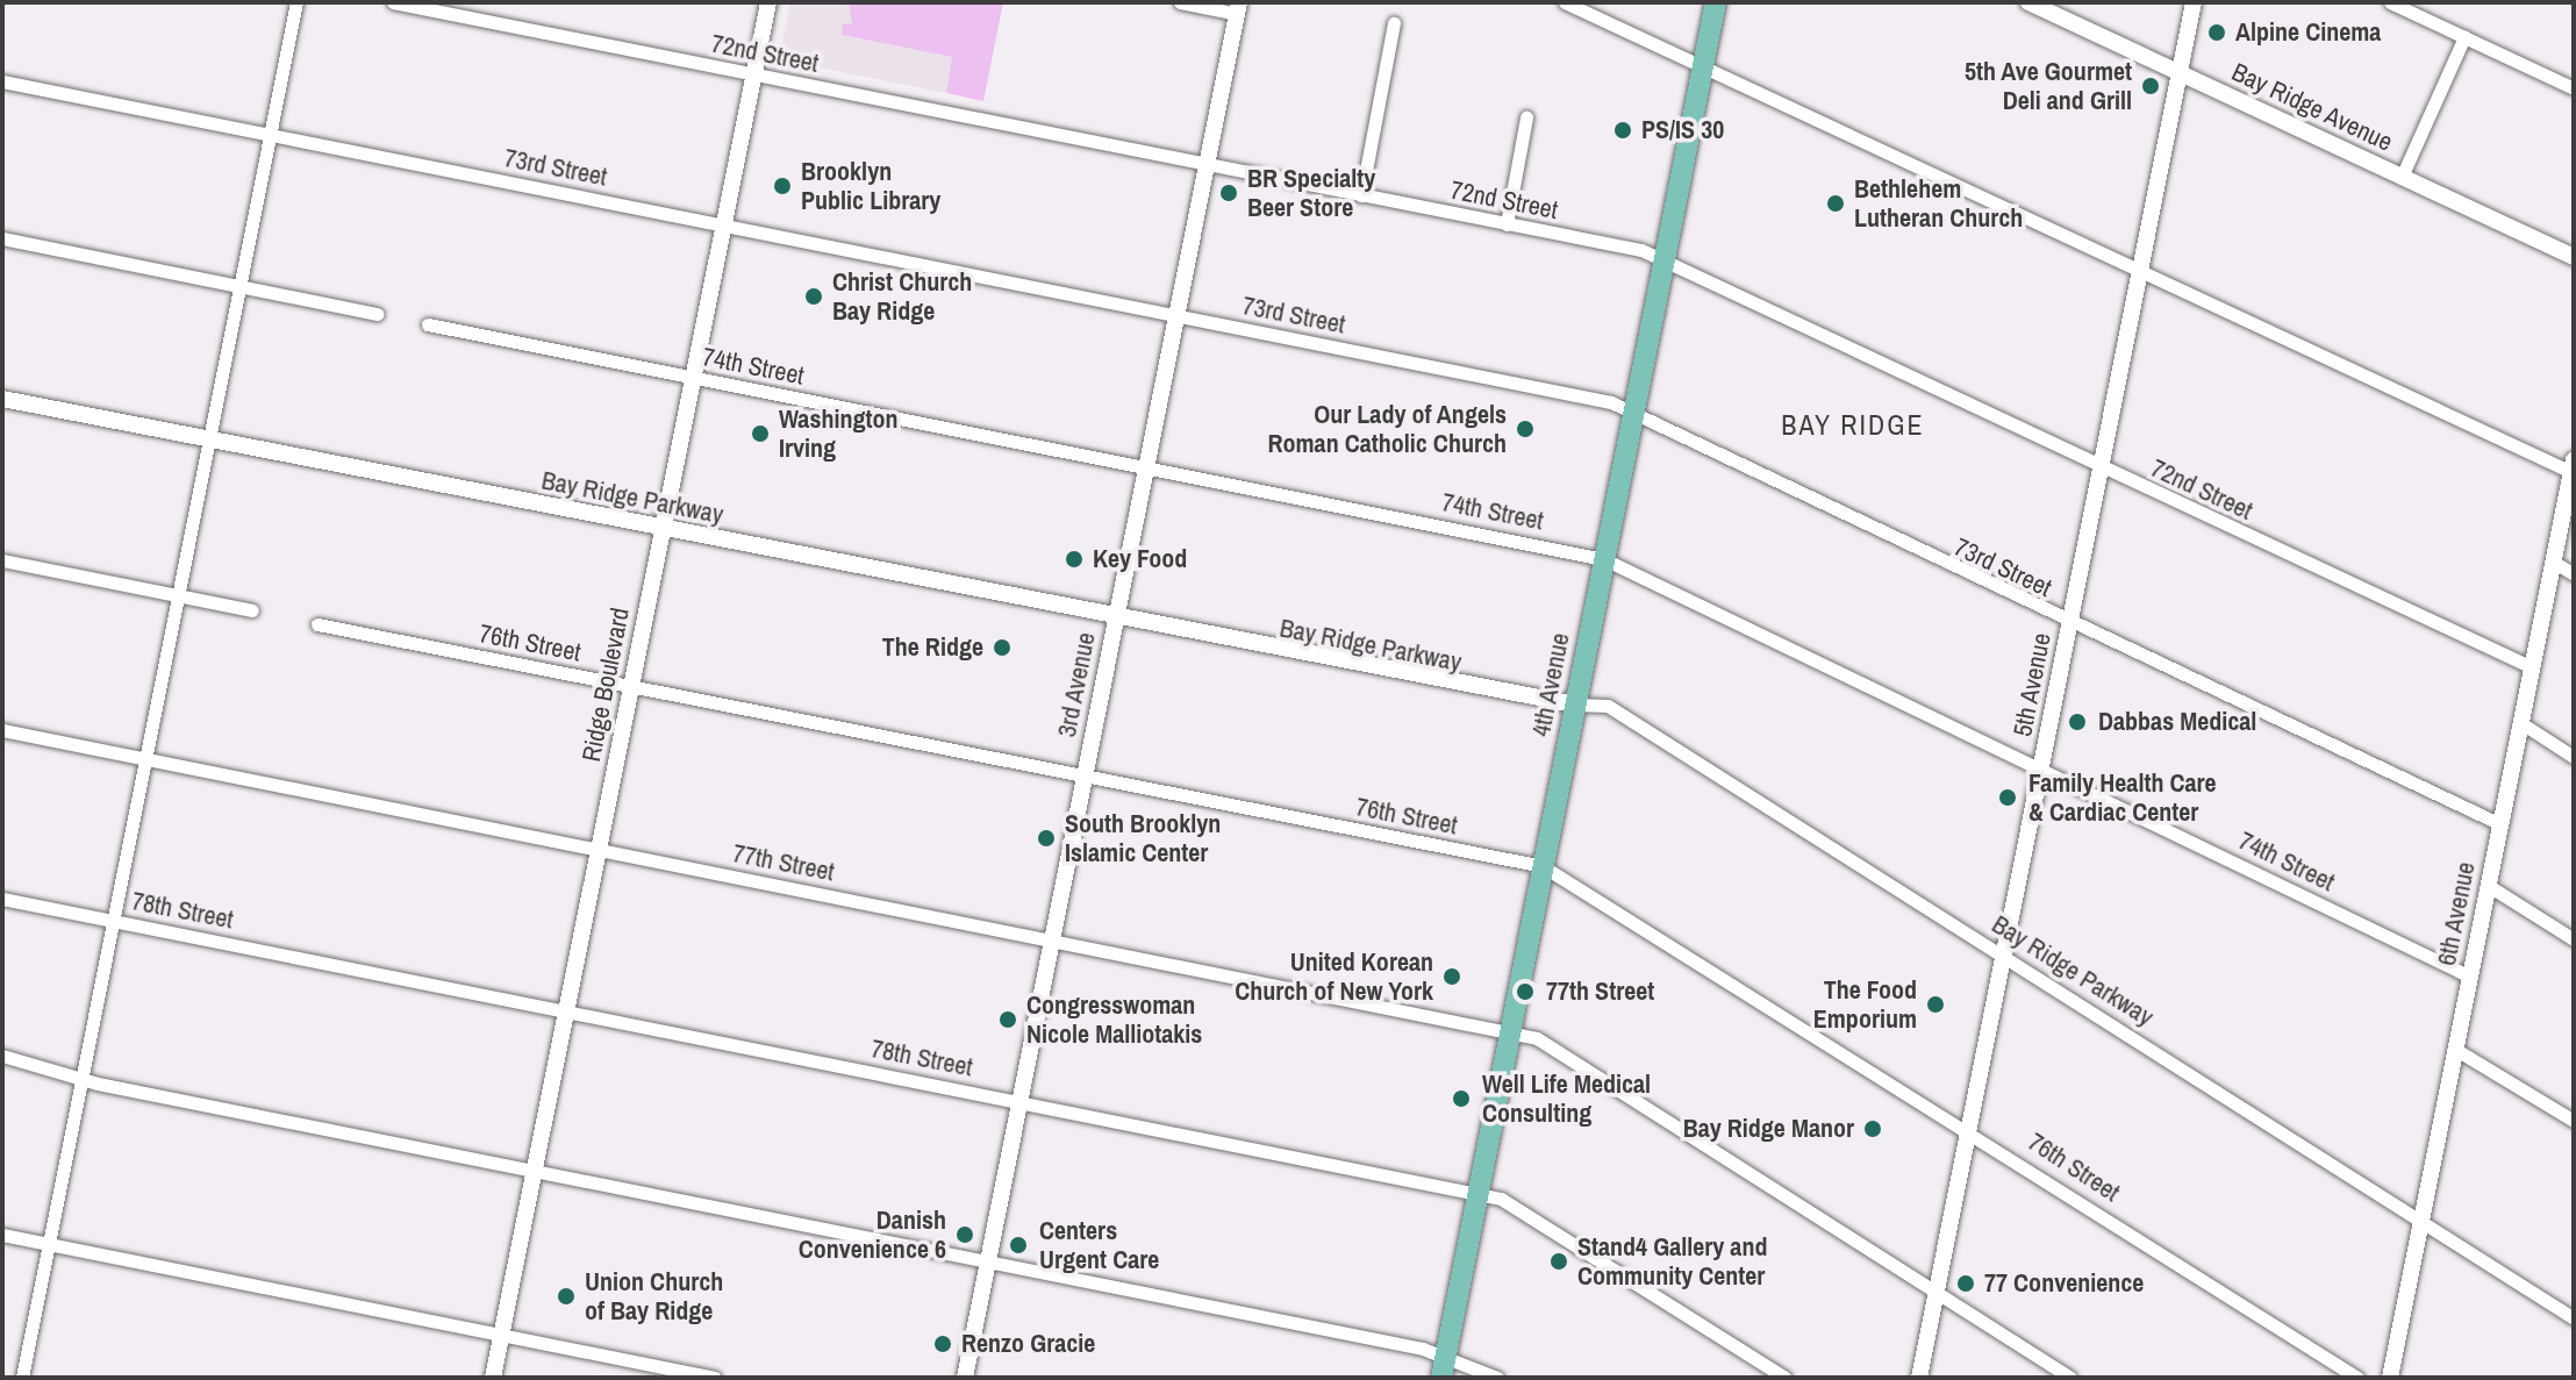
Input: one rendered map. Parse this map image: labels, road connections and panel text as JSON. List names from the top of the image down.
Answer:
{
  "streets": {
    "main road": ["4th Avenue"],
    "street": [
      "72nd Street",
      "Bay Ridge Avenue",
      "73rd Street",
      "74th Street",
      "Bay Ridge Parkway",
      "76th Street",
      "Ridge Boulevard",
      "3rd Avenue",
      "5th Avenue",
      "77th Street",
      "78th Street",
      "6th Avenue"
    ]
  },
  "crossings": [
    ["72nd Street", "Ridge Boulevard"],
    ["72nd Street", "3rd Avenue"],
    ["72nd Street", "4th Avenue"],
    ["72nd Street", "5th Avenue"],
    ["72nd Street", "6th Avenue"],
    ["Bay Ridge Avenue", "5th Avenue"],
    ["73rd Street", "Ridge Boulevard"],
    ["73rd Street", "3rd Avenue"],
    ["73rd Street", "4th Avenue"],
    ["73rd Street", "5th Avenue"],
    ["73rd Street", "6th Avenue"],
    ["74th Street", "Ridge Boulevard"],
    ["74th Street", "3rd Avenue"],
    ["74th Street", "4th Avenue"],
    ["74th Street", "5th Avenue"],
    ["74th Street", "6th Avenue"],
    ["Bay Ridge Parkway", "Ridge Boulevard"],
    ["Bay Ridge Parkway", "3rd Avenue"],
    ["Bay Ridge Parkway", "4th Avenue"],
    ["Bay Ridge Parkway", "5th Avenue"],
    ["Bay Ridge Parkway", "6th Avenue"],
    ["76th Street", "Ridge Boulevard"],
    ["76th Street", "3rd Avenue"],
    ["76th Street", "4th Avenue"],
    ["76th Street", "5th Avenue"],
    ["Ridge Boulevard", "77th Street"],
    ["Ridge Boulevard", "78th Street"],
    ["3rd Avenue", "77th Street"],
    ["3rd Avenue", "78th Street"],
    ["4th Avenue", "77th Street"],
    ["4th Avenue", "78th Street"],
    ["5th Avenue", "77th Street"]
  ],
  "districts": ["BAY RIDGE"],
  "places": [
    "Alpine Cinema",
    "5th Ave Gourmet Deli and Grill",
    "PS/IS 30",
    "Brooklyn Public Library",
    "BR Specialty Beer Store",
    "Bethlehem Lutheran Church",
    "Christ Church Bay Ridge",
    "Our Lady of Angels Roman Catholic Church",
    "Washington Irving",
    "Key Food",
    "The Ridge",
    "Dabbas Medical",
    "Family Health Care & Cardiac Center",
    "South Brooklyn Islamic Center",
    "United Korean Church of New York",
    "77th Street",
    "The Food Emporium",
    "Congresswoman Nicole Malliotakis",
    "Well Life Medical Consulting",
    "Bay Ridge Manor",
    "Danish Convenience 6",
    "Centers Urgent Care",
    "Stand4 Gallery and Community Center",
    "77 Convenience",
    "Union Church of Bay Ridge",
    "Renzo Gracie"
  ]
}
